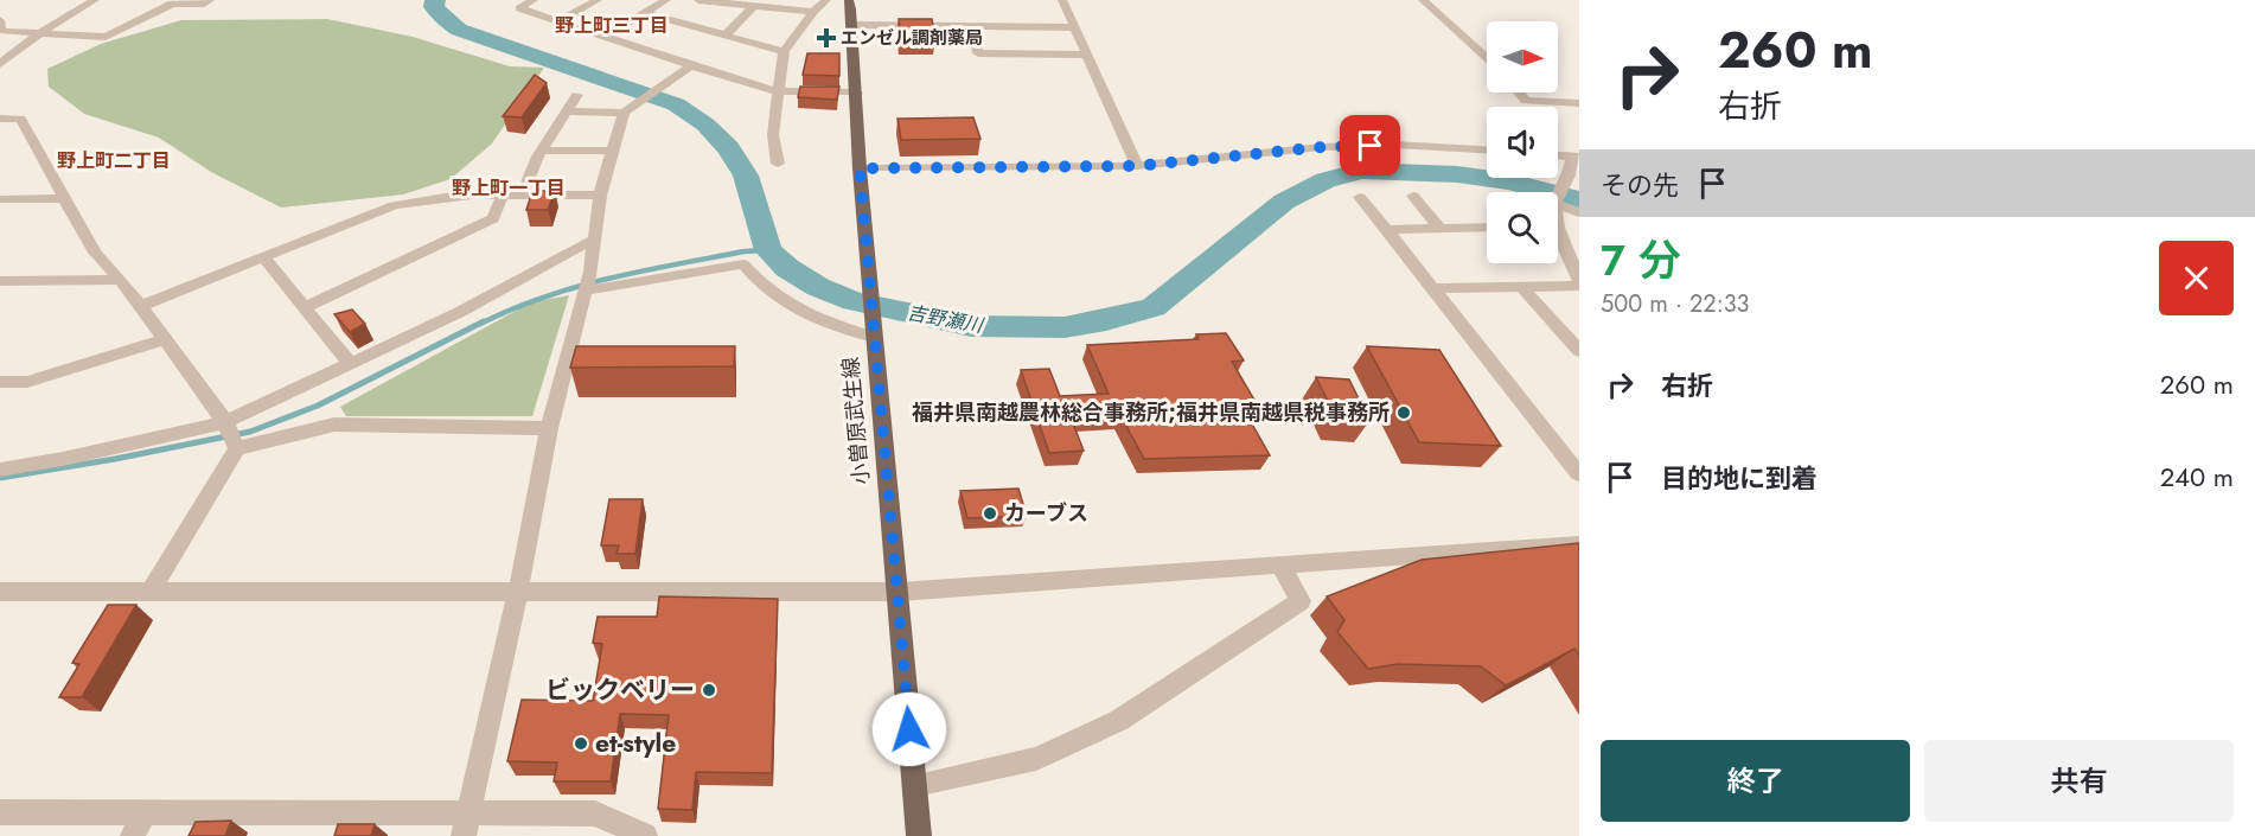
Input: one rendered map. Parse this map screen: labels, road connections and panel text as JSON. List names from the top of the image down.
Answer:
{
  "streets": {
    "main road": ["小曽原武生線"]
  },
  "districts": ["野上町三丁目", "野上町二丁目", "野上町一丁目"],
  "water": ["吉野瀬川"],
  "places": {
    "health": ["エンゼル調剤薬局"],
    "other": [
      "福井県南越農林総合事務所;福井県南越県税事務所",
      "カーブス",
      "ビックベリー",
      "et-style"
    ]
  },
  "north": "right",
  "page": {
    "turn": ["260 m", "右折"],
    "then": "その先",
    "heading": ["7 分", "500 m · 22:33"],
    "list": [
      {
        "name": "右折",
        "value": "260 m"
      },
      {
        "name": "目的地に到着",
        "value": "240 m"
      }
    ],
    "buttons": ["終了", "共有"]
  }
}
